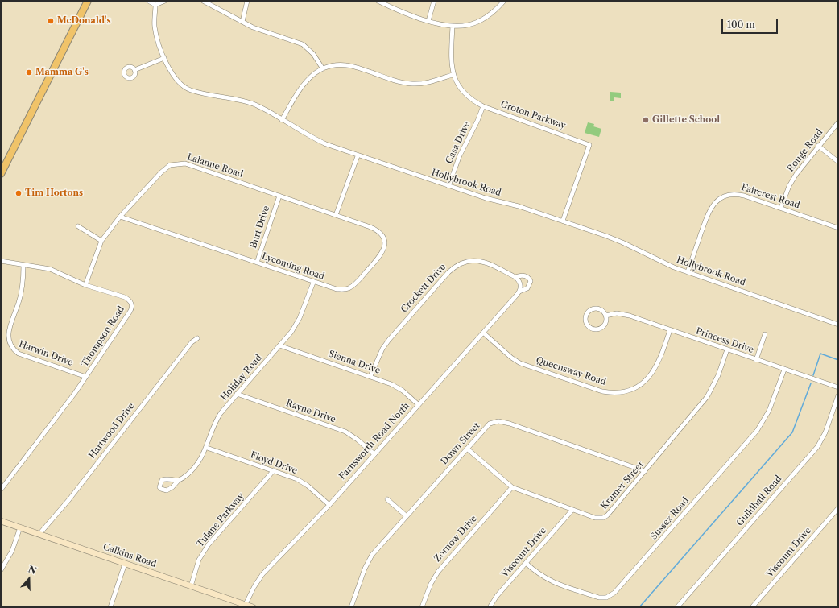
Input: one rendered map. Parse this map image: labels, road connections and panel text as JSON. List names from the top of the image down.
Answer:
{
  "streets": {
    "main road": ["Calkins Road"],
    "street": [
      "Groton Parkway",
      "Casa Drive",
      "Rouge Road",
      "Lalanne Road",
      "Hollybrook Road",
      "Faircrest Road",
      "Burt Drive",
      "Lycoming Road",
      "Crockett Drive",
      "Thompson Road",
      "Princess Drive",
      "Harwin Drive",
      "Sienna Drive",
      "Queensway Road",
      "Holiday Road",
      "Rayne Drive",
      "Hartwood Drive",
      "Farnsworth Road North",
      "Down Street",
      "Floyd Drive",
      "Kramer Street",
      "Guildhall Road",
      "Sussex Road",
      "Tulane Parkway",
      "Zornow Drive",
      "Viscount Drive"
    ]
  },
  "crossings": [
    ["Groton Parkway", "Casa Drive"],
    ["Groton Parkway", "Hollybrook Road"],
    ["Casa Drive", "Hollybrook Road"],
    ["Rouge Road", "Faircrest Road"],
    ["Lalanne Road", "Burt Drive"],
    ["Lalanne Road", "Lycoming Road"],
    ["Lalanne Road", "Thompson Road"],
    ["Hollybrook Road", "Faircrest Road"],
    ["Burt Drive", "Lycoming Road"],
    ["Lycoming Road", "Holiday Road"],
    ["Crockett Drive", "Sienna Drive"],
    ["Crockett Drive", "Farnsworth Road North"],
    ["Thompson Road", "Harwin Drive"],
    ["Princess Drive", "Queensway Road"],
    ["Princess Drive", "Kramer Street"],
    ["Princess Drive", "Sussex Road"],
    ["Sienna Drive", "Holiday Road"],
    ["Sienna Drive", "Farnsworth Road North"],
    ["Queensway Road", "Farnsworth Road North"],
    ["Holiday Road", "Rayne Drive"],
    ["Holiday Road", "Floyd Drive"],
    ["Rayne Drive", "Farnsworth Road North"],
    ["Hartwood Drive", "Calkins Road"],
    ["Farnsworth Road North", "Floyd Drive"],
    ["Farnsworth Road North", "Calkins Road"],
    ["Down Street", "Kramer Street"],
    ["Floyd Drive", "Tulane Parkway"],
    ["Kramer Street", "Zornow Drive"],
    ["Kramer Street", "Viscount Drive"],
    ["Sussex Road", "Viscount Drive"],
    ["Tulane Parkway", "Calkins Road"]
  ],
  "places": [
    "McDonald's",
    "Mamma G's",
    "Gillette School",
    "Tim Hortons"
  ],
  "scale_bar": "100 m",
  "north": "top"
}
